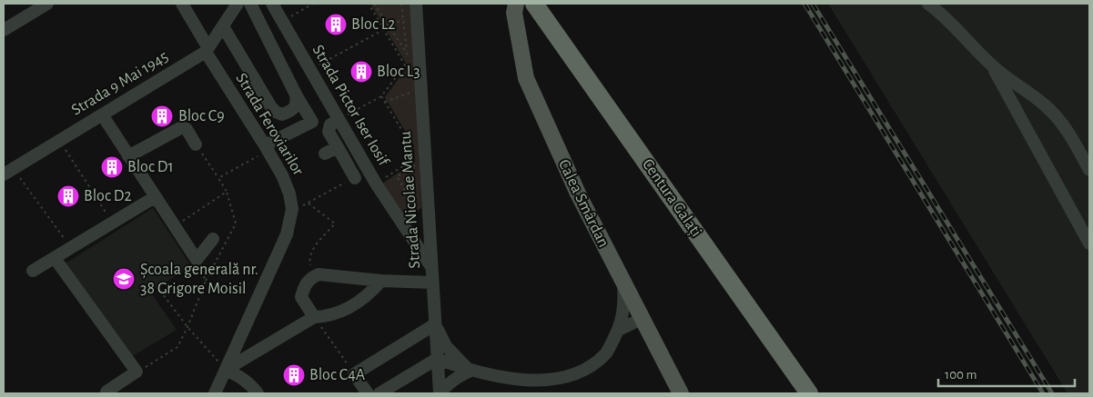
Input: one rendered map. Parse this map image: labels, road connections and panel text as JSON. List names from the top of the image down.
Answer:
{
  "streets": {
    "highway": ["Centura Galați"],
    "main road": ["Calea Smârdan"],
    "street": [
      "Strada 9 Mai 1945",
      "Strada Pictor Iser Iosif",
      "Strada Feroviarilor",
      "Strada Nicolae Mantu"
    ]
  },
  "crossings": [
    ["Strada 9 Mai 1945", "Strada Feroviarilor"],
    ["Strada Pictor Iser Iosif", "Strada Nicolae Mantu"]
  ],
  "places": {
    "building": [
      "Bloc L2",
      "Bloc L3",
      "Bloc C9",
      "Bloc D1",
      "Bloc D2",
      "Bloc C4A"
    ],
    "school or university": ["Școala generală nr. 38 Grigore Moisil"]
  },
  "scale_bar": "100 m"
}
